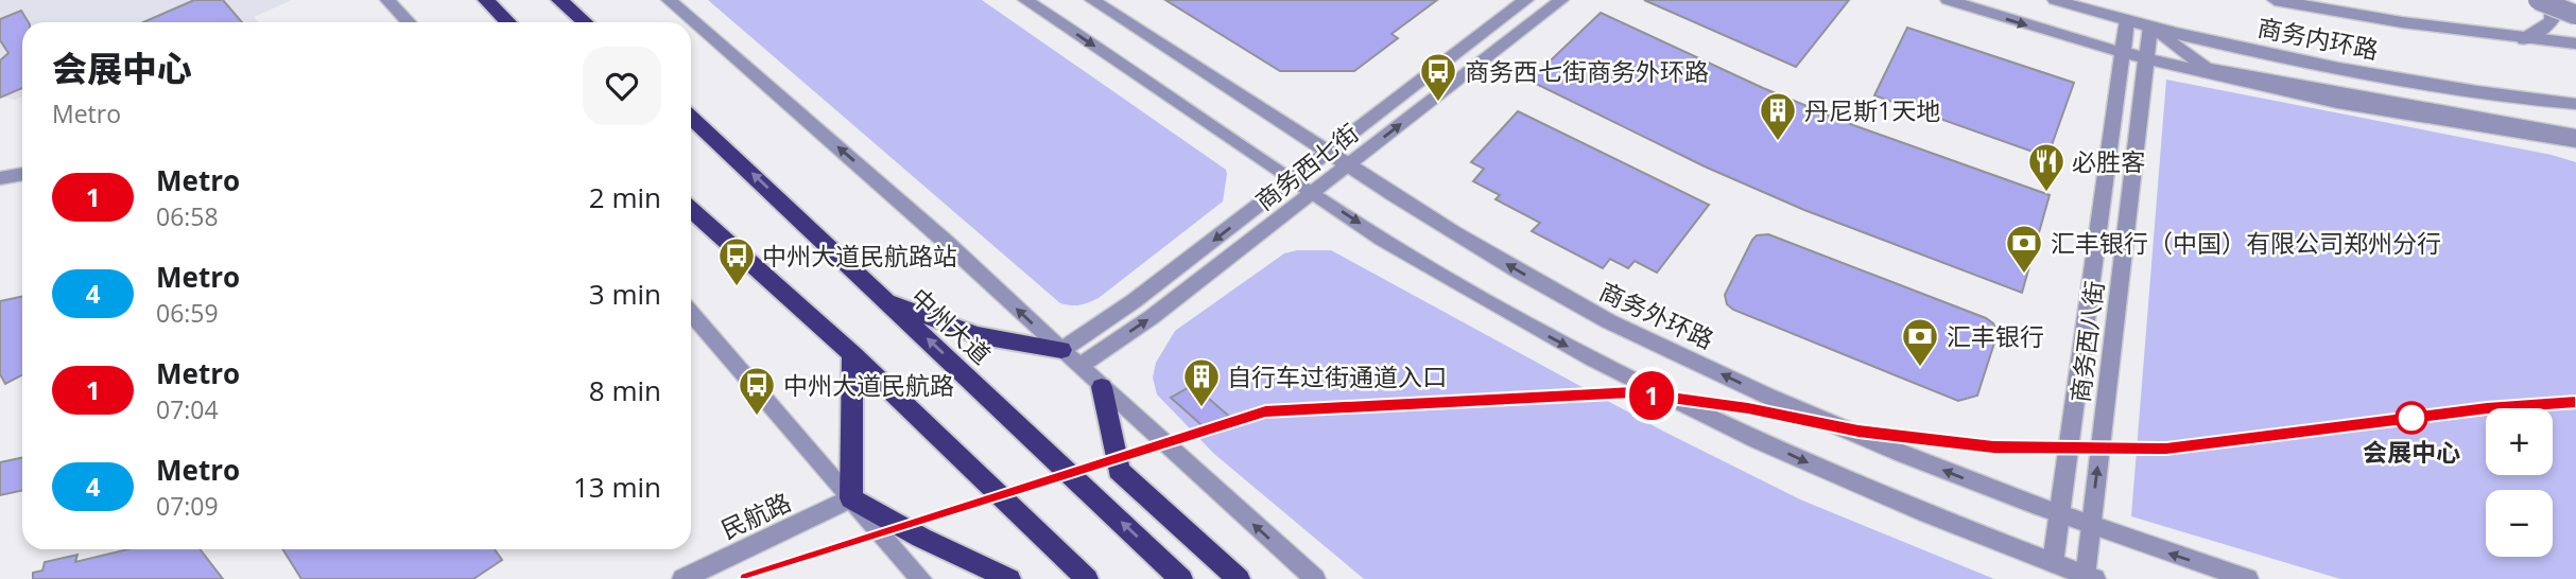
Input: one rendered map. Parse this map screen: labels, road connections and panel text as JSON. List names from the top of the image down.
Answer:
{
  "streets": {
    "highway": ["中州大道"],
    "street": [
      "商务内环路",
      "商务西七街",
      "商务外环路",
      "商务西八街",
      "民航路"
    ]
  },
  "crossings": [
    ["商务内环路", "商务西八街"],
    ["商务西七街", "商务外环路"],
    ["商务外环路", "商务西八街"]
  ],
  "places": {
    "bus stop": ["商务西七街商务外环路", "中州大道民航路站", "中州大道民航路"],
    "building": ["丹尼斯1天地", "自行车过街通道入口"],
    "restaurant": ["必胜客"],
    "bank": ["汇丰银行（中国）有限公司郑州分行", "汇丰银行"],
    "other": ["会展中心"]
  },
  "lines": ["metro line 1"],
  "page": {
    "on_map": "1",
    "heading": ["会展中心", "Metro"],
    "list": [
      {
        "mark": "1",
        "name": "Metro",
        "note": "06:58",
        "value": "2 min"
      },
      {
        "mark": "4",
        "name": "Metro",
        "note": "06:59",
        "value": "3 min"
      },
      {
        "mark": "1",
        "name": "Metro",
        "note": "07:04",
        "value": "8 min"
      },
      {
        "mark": "4",
        "name": "Metro",
        "note": "07:09",
        "value": "13 min"
      }
    ],
    "map_buttons": ["+", "−"]
  }
}
